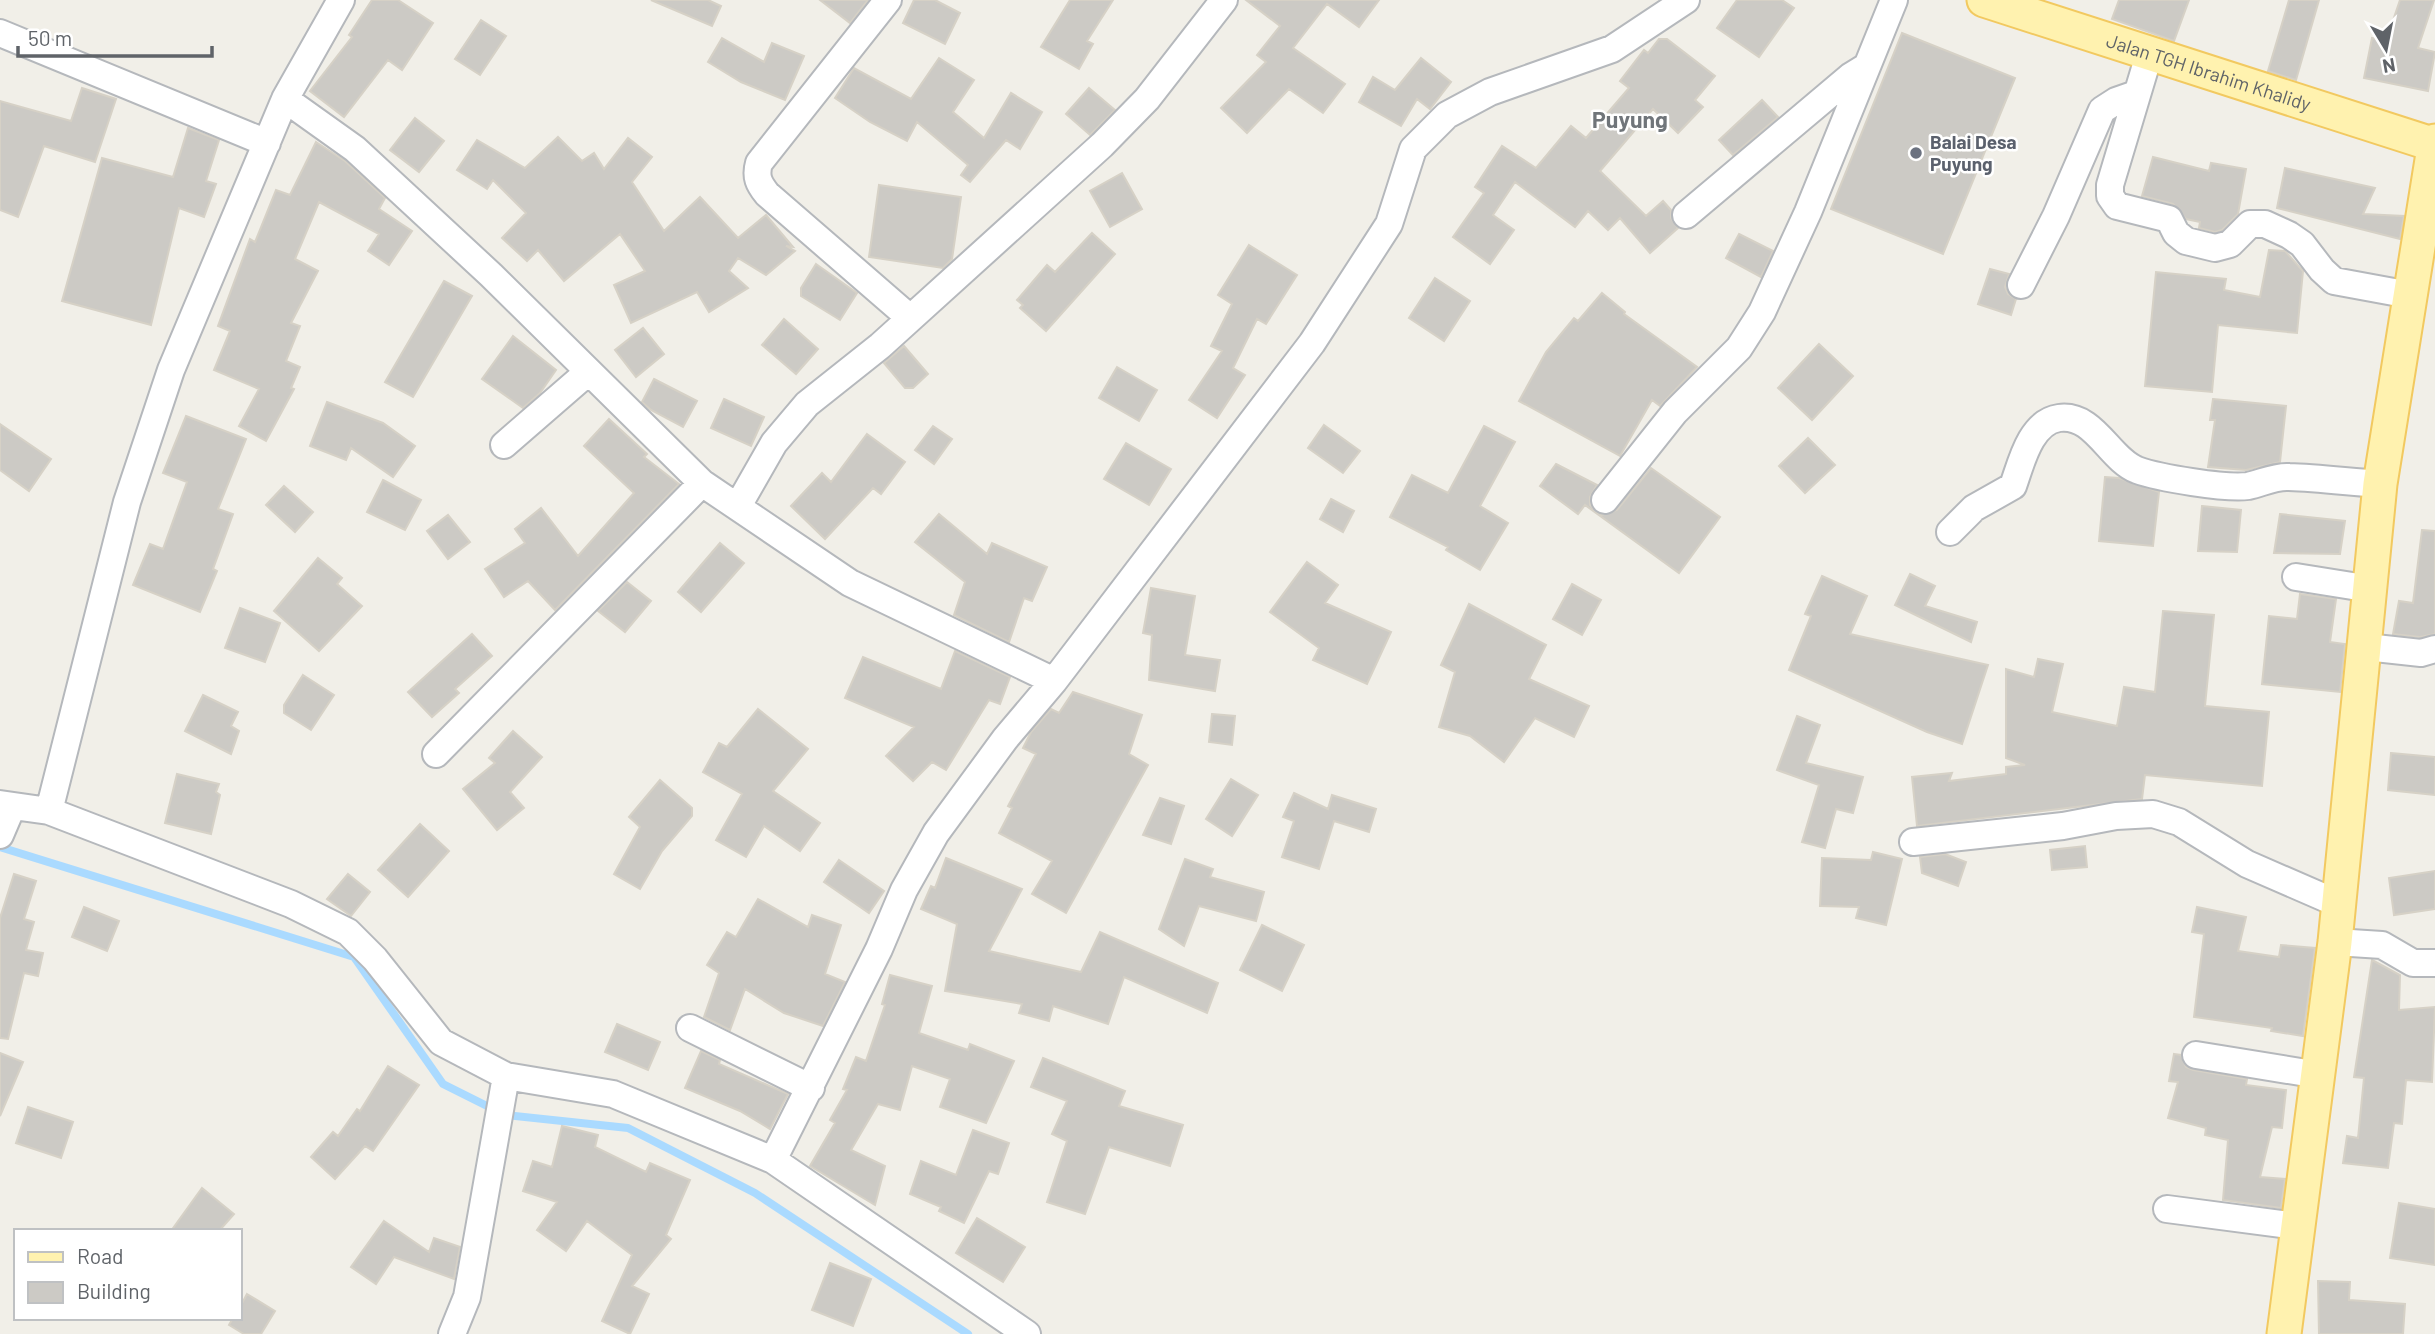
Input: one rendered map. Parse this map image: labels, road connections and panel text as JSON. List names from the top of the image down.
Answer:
{
  "streets": {
    "main road": ["Jalan TGH Ibrahim Khalidy"]
  },
  "districts": ["Puyung"],
  "places": ["Balai Desa Puyung"],
  "legend": ["Road", "Building"],
  "scale_bar": "50 m",
  "north": "bottom"
}
